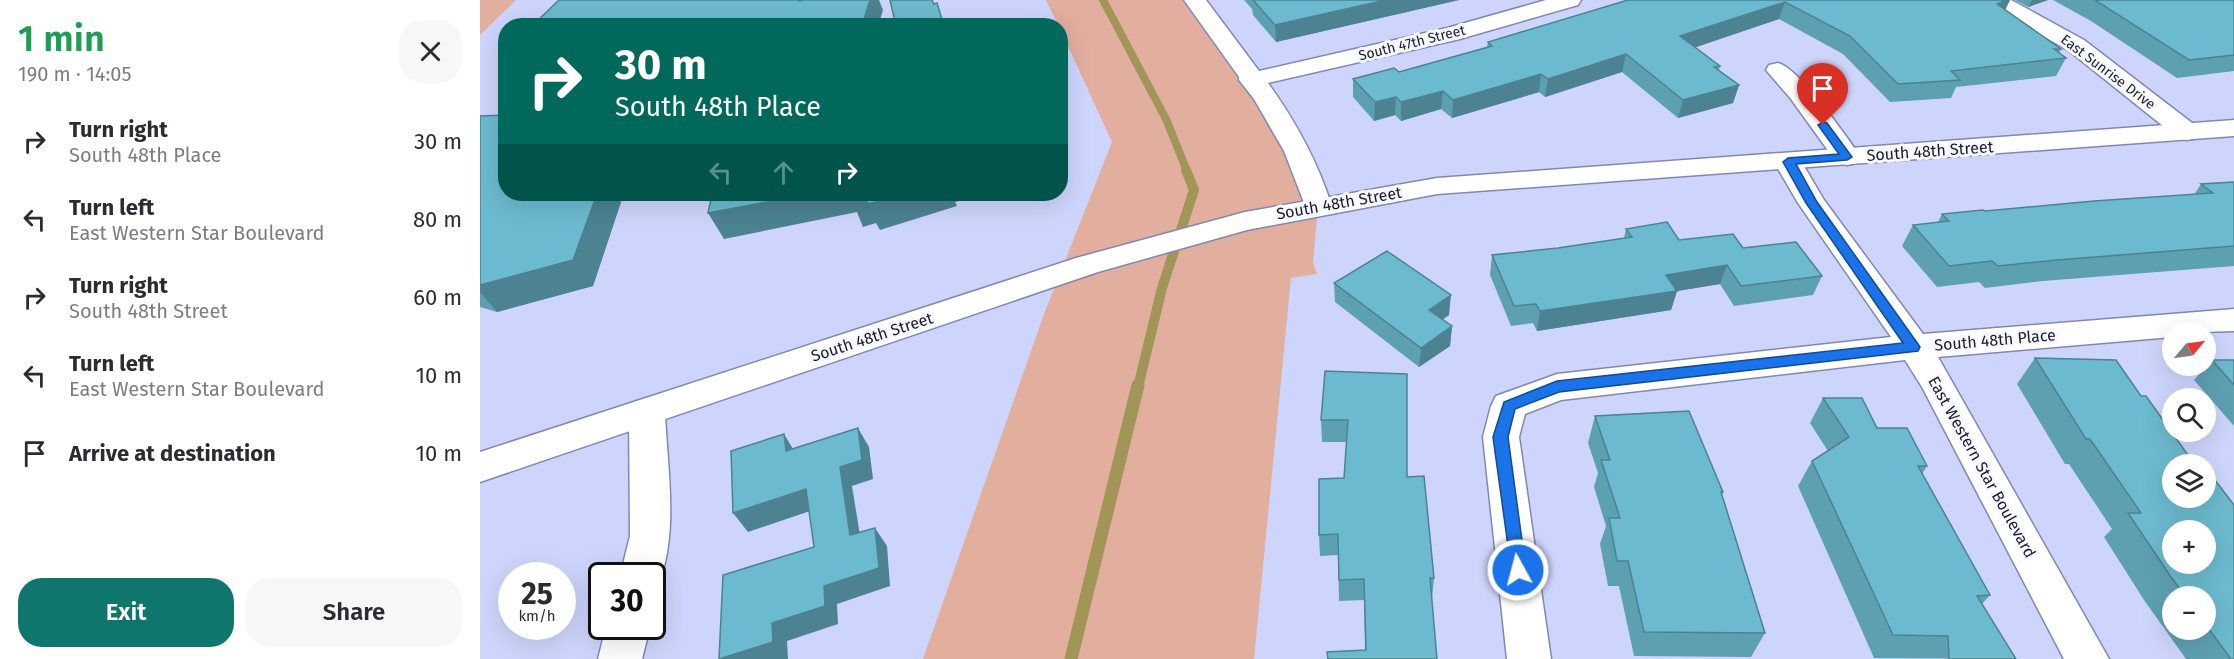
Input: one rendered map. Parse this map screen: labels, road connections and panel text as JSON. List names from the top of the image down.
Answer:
{
  "streets": {
    "street": [
      "South 47th Street",
      "East Sunrise Drive",
      "South 48th Street",
      "South 48th Place",
      "East Western Star Boulevard"
    ]
  },
  "crossings": [
    ["East Sunrise Drive", "South 48th Street"],
    ["South 48th Street", "East Western Star Boulevard"],
    ["South 48th Place", "East Western Star Boulevard"]
  ],
  "north": "top right",
  "page": {
    "heading": ["1 min", "190 m · 14:05"],
    "turn": ["30 m", "South 48th Place"],
    "list": [
      {
        "name": "Turn right",
        "note": "South 48th Place",
        "value": "30 m"
      },
      {
        "name": "Turn left",
        "note": "East Western Star Boulevard",
        "value": "80 m"
      },
      {
        "name": "Turn right",
        "note": "South 48th Street",
        "value": "60 m"
      },
      {
        "name": "Turn left",
        "note": "East Western Star Boulevard",
        "value": "10 m"
      },
      {
        "name": "Arrive at destination",
        "value": "10 m"
      }
    ],
    "map_buttons": ["+", "−"],
    "speed": "25 km/h",
    "limit": "30",
    "buttons": ["Exit", "Share"]
  }
}
